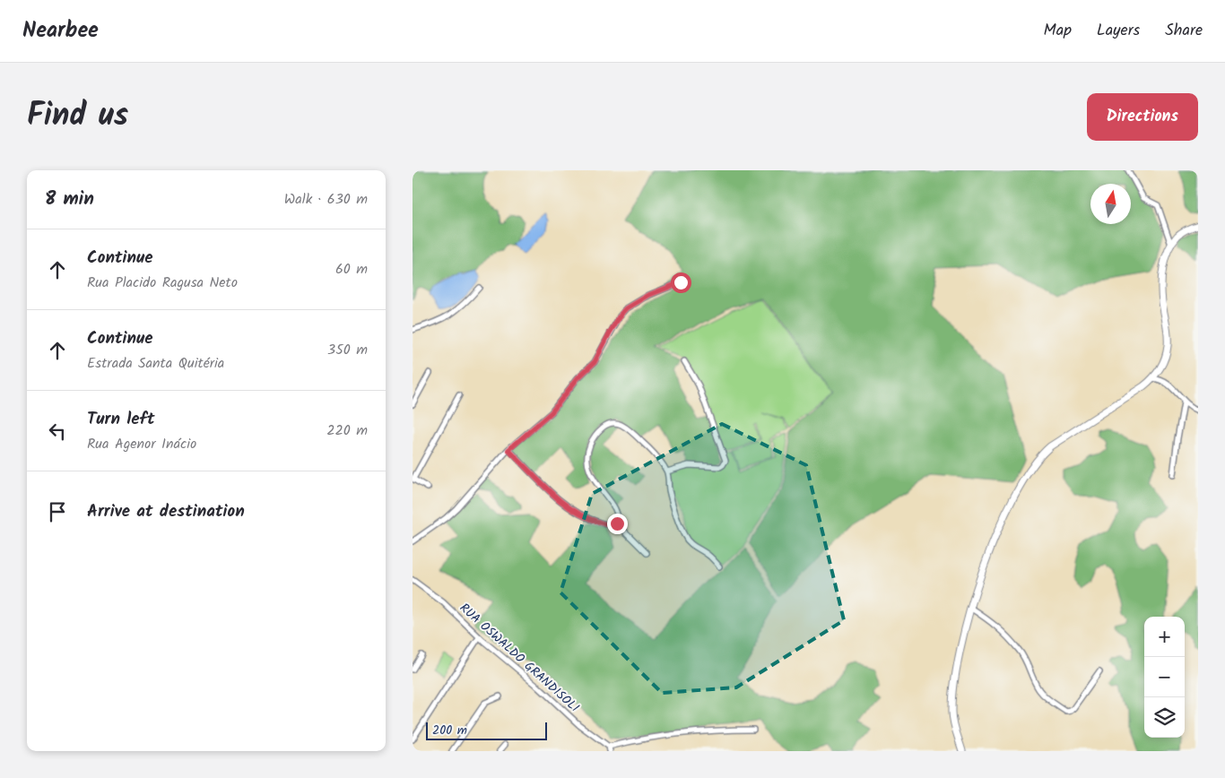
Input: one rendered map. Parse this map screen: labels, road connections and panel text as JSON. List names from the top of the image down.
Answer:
{
  "streets": {
    "street": ["RUA OSWALDO GRANDISOLI"]
  },
  "scale_bar": "200 m",
  "north": "top",
  "page": {
    "header": "Nearbee",
    "nav": ["Map", "Layers", "Share"],
    "title": "Find us",
    "buttons": "Directions",
    "heading": ["8 min", "Walk · 630 m"],
    "list": [
      ["Continue", "Rua Placido Ragusa Neto", "60 m"],
      ["Continue", "Estrada Santa Quitéria", "350 m"],
      ["Turn left", "Rua Agenor Inácio", "220 m"],
      "Arrive at destination"
    ],
    "map_buttons": ["+", "−"],
    "scale": "200 m"
  }
}
